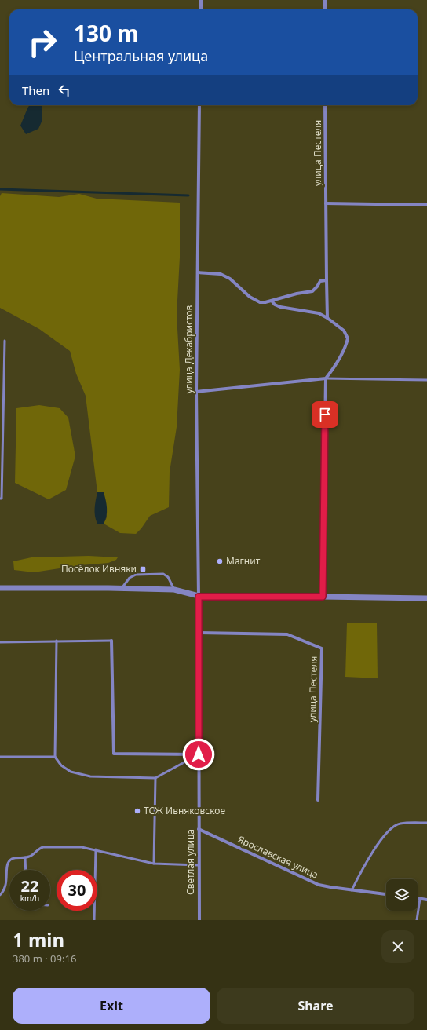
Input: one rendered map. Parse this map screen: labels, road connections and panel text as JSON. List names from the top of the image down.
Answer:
{
  "streets": {
    "street": [
      "улица Пестеля",
      "улица Декабристов",
      "Ярославская улица",
      "Светлая улица"
    ]
  },
  "crossings": [
    ["улица Пестеля", "Светлая улица"],
    ["улица Декабристов", "Светлая улица"],
    ["Ярославская улица", "Светлая улица"]
  ],
  "places": {
    "other": ["Магнит", "ТСЖ Ивняковское"],
    "transit": ["Посёлок Ивняки"]
  },
  "page": {
    "turn": ["130 m", "Центральная улица"],
    "then": "Then",
    "speed": "22 km/h",
    "limit": "30",
    "heading": ["1 min", "380 m · 09:16"],
    "buttons": ["Exit", "Share"]
  }
}
